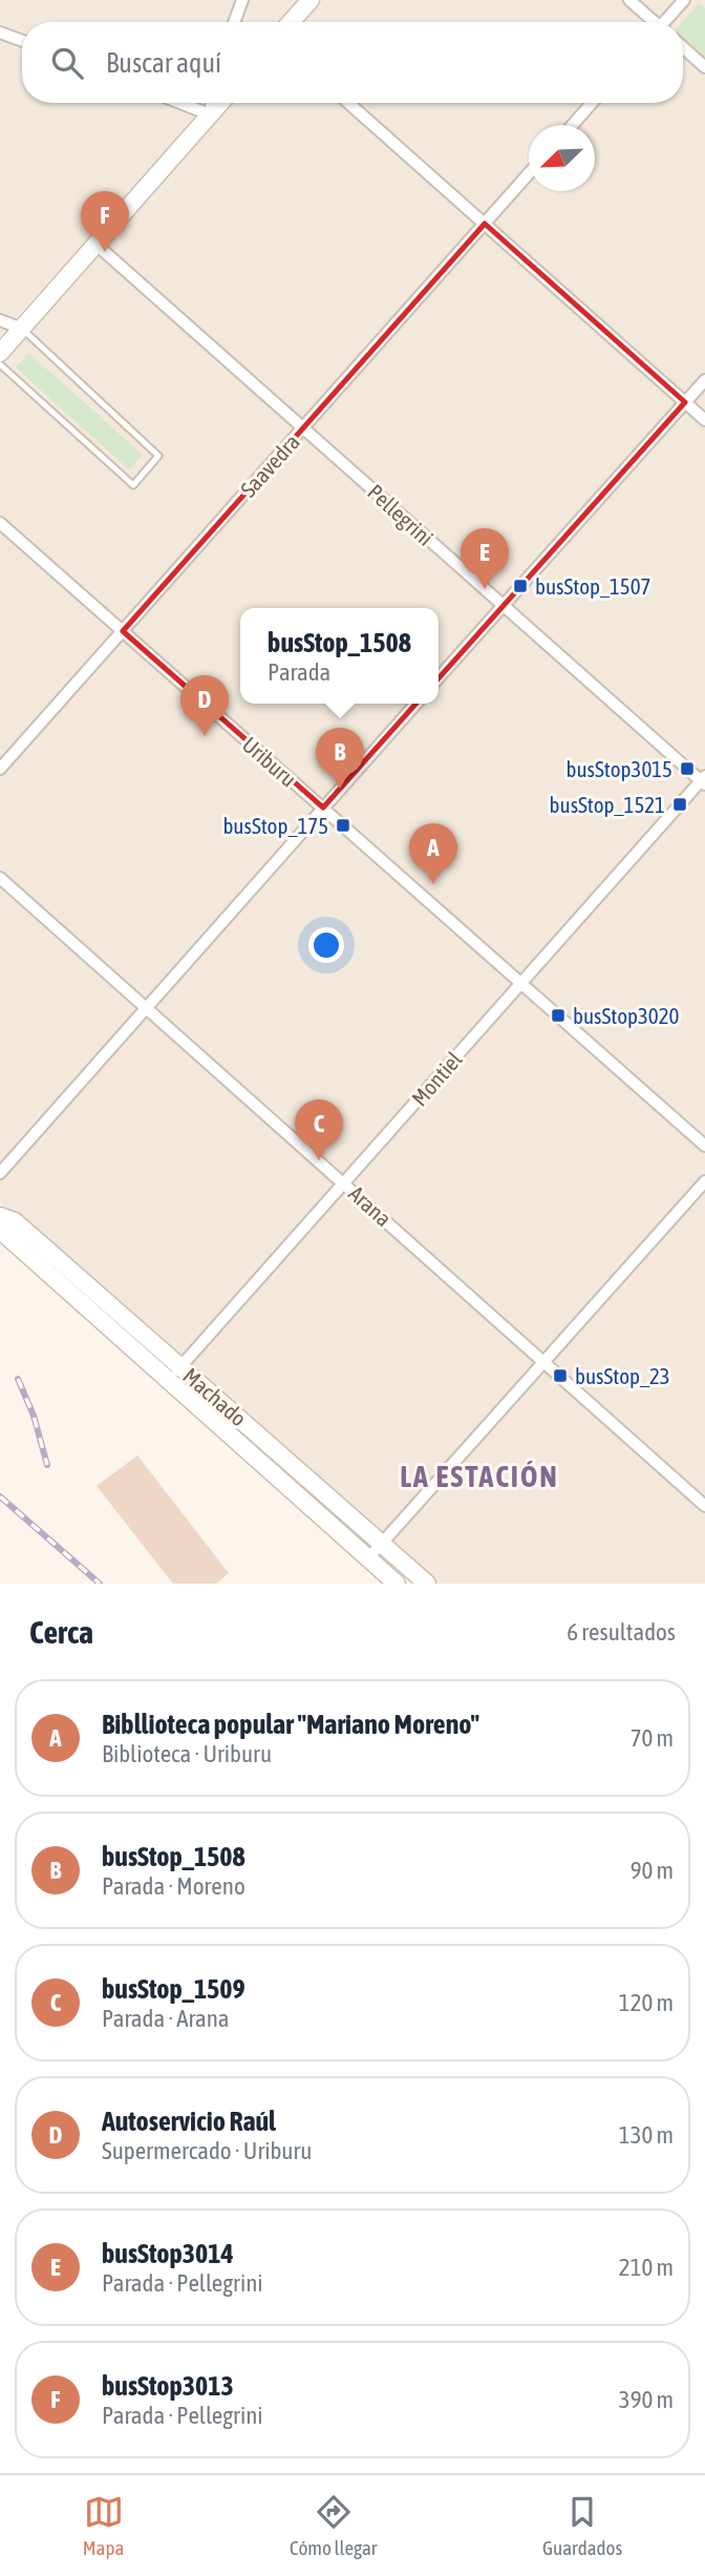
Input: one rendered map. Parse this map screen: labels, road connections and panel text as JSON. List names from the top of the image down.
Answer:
{
  "streets": {
    "street": [
      "Saavedra",
      "Pellegrini",
      "Uriburu",
      "Montiel",
      "Arana",
      "Machado"
    ]
  },
  "crossings": [
    ["Saavedra", "Pellegrini"],
    ["Saavedra", "Uriburu"],
    ["Pellegrini", "Montiel"],
    ["Uriburu", "Montiel"],
    ["Montiel", "Arana"],
    ["Montiel", "Machado"]
  ],
  "districts": ["LA ESTACIÓN"],
  "places": {
    "transit": [
      "busStop_1507",
      "busStop3015",
      "busStop_1521",
      "busStop_175",
      "busStop3020",
      "busStop_23"
    ]
  },
  "north": "bottom left",
  "page": {
    "search": "Buscar aquí",
    "pins": [
      "F",
      "E",
      "D",
      "B",
      "A",
      "C"
    ],
    "popup": ["busStop_1508", "Parada"],
    "heading": ["Cerca", "6 resultados"],
    "list": [
      {
        "mark": "A",
        "name": "Bibllioteca popular \"Mariano Moreno\"",
        "note": "Biblioteca · Uriburu",
        "value": "70 m"
      },
      {
        "mark": "B",
        "name": "busStop_1508",
        "note": "Parada · Moreno",
        "value": "90 m"
      },
      {
        "mark": "C",
        "name": "busStop_1509",
        "note": "Parada · Arana",
        "value": "120 m"
      },
      {
        "mark": "D",
        "name": "Autoservicio Raúl",
        "note": "Supermercado · Uriburu",
        "value": "130 m"
      },
      {
        "mark": "E",
        "name": "busStop3014",
        "note": "Parada · Pellegrini",
        "value": "210 m"
      },
      {
        "mark": "F",
        "name": "busStop3013",
        "note": "Parada · Pellegrini",
        "value": "390 m"
      }
    ],
    "nav": ["Mapa", "Cómo llegar", "Guardados"]
  }
}
